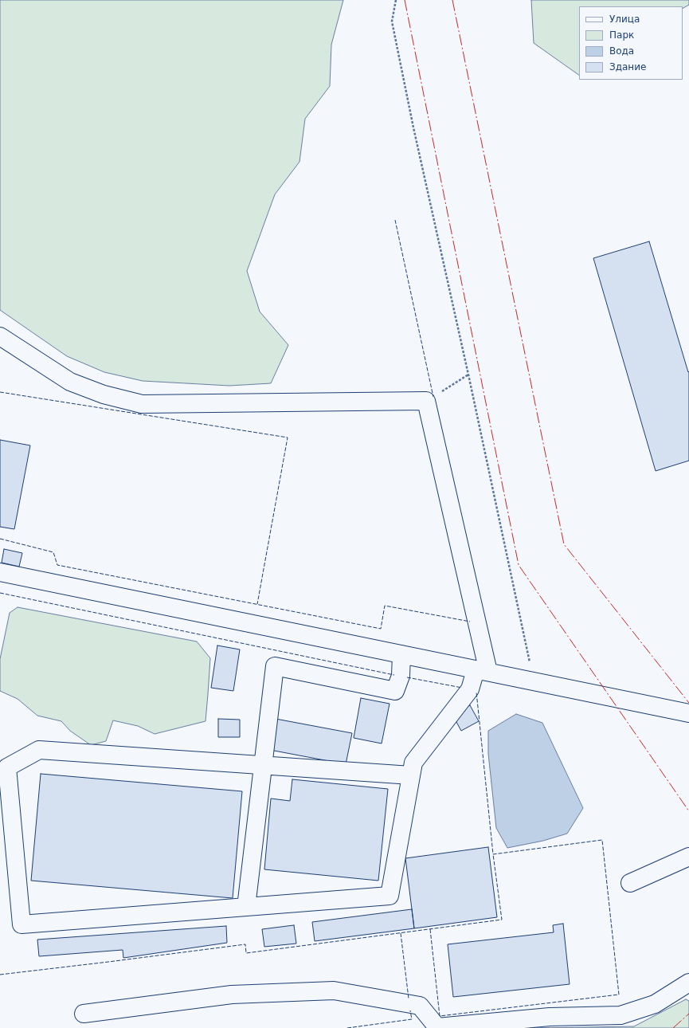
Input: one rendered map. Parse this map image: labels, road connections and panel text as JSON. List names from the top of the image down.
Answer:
{
  "legend": [
    "Улица",
    "Парк",
    "Вода",
    "Здание"
  ]
}
